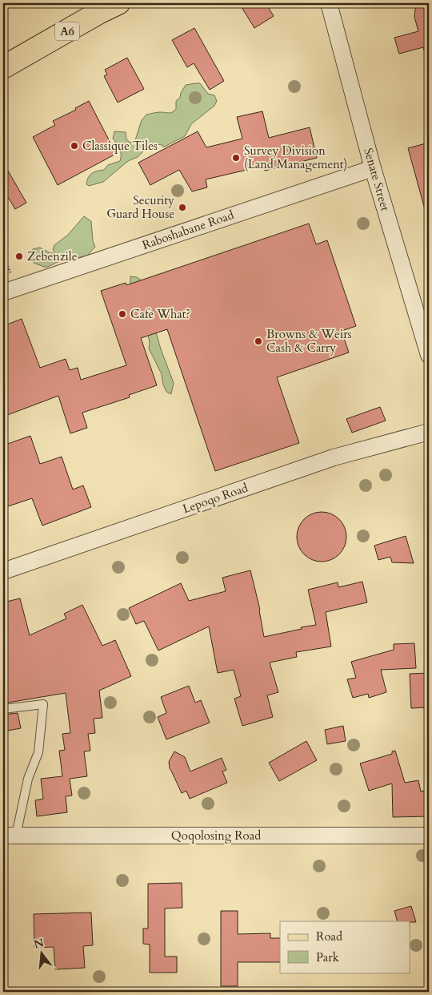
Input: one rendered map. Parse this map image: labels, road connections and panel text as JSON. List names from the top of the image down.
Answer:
{
  "streets": {
    "main road": ["A6"],
    "street": [
      "Senate Street",
      "Raboshabane Road",
      "Lepoqo Road",
      "Qoqolosing Road"
    ]
  },
  "crossings": [
    ["Senate Street", "Raboshabane Road"]
  ],
  "places": [
    "Classique Tiles",
    "Survey Division (Land Management)",
    "Security Guard House",
    "Zebenzile",
    "Cafe What?",
    "Browns & Weirs Cash & Carry"
  ],
  "legend": ["Road", "Park"],
  "north": "top"
}
